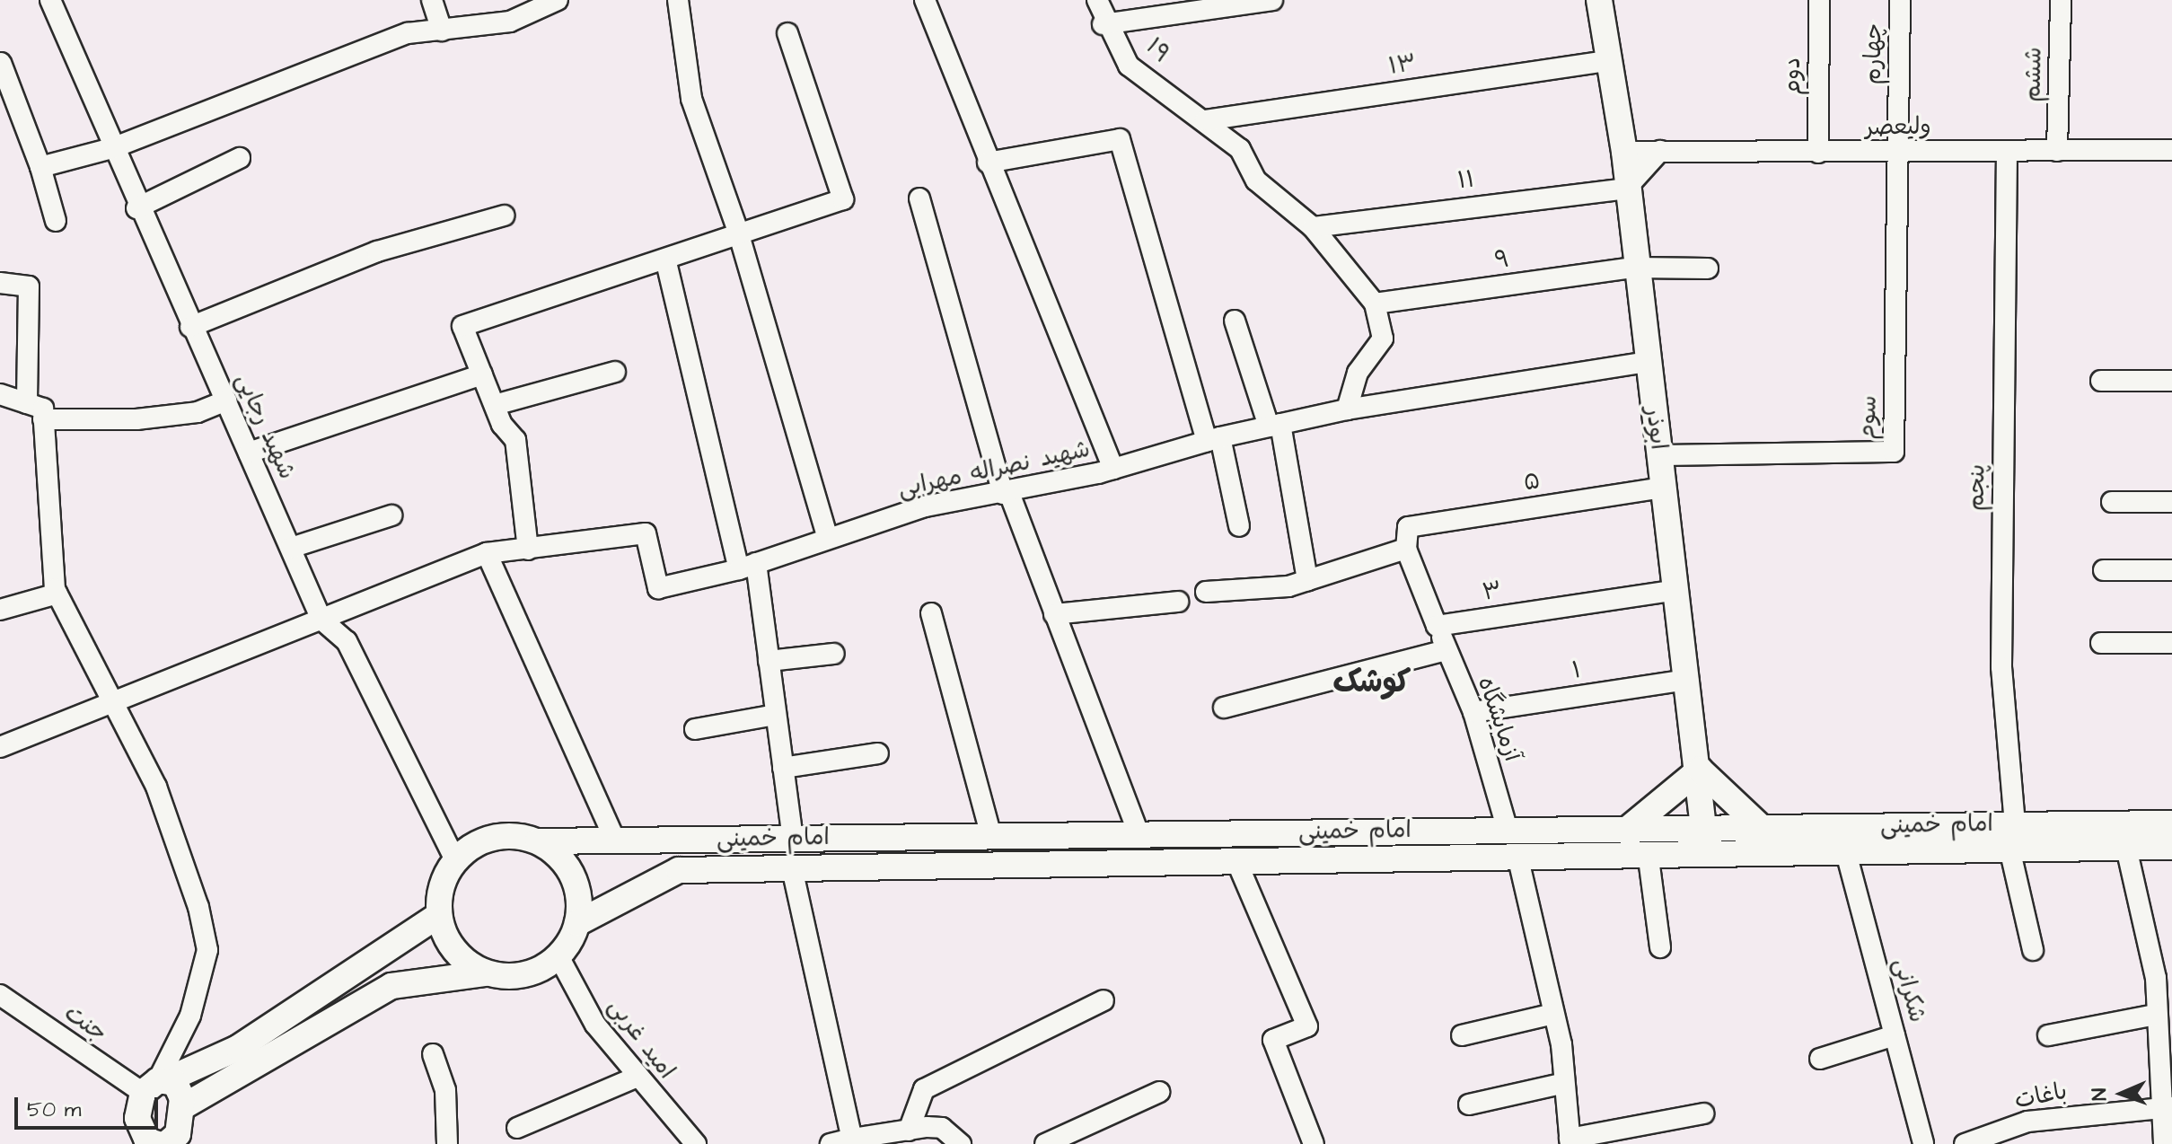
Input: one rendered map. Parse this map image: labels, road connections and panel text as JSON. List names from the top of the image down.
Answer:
{
  "streets": {
    "main road": ["ابوذر", "امام خمینی"],
    "street": [
      "۱۹",
      "چهارم",
      "۱۳",
      "ششم",
      "دوم",
      "ولیعصر",
      "۱۱",
      "۹",
      "سوم",
      "شهید رجایی",
      "شهید نصراله مهرابی",
      "۵",
      "پنجم",
      "۳",
      "۱",
      "آزمایشگاه",
      "شکرانی",
      "جنت",
      "امید غربی",
      "باغات"
    ]
  },
  "crossings": [
    ["۱۹", "۱۳"],
    ["۱۹", "۱۱"],
    ["۱۹", "۹"],
    ["چهارم", "ولیعصر"],
    ["چهارم", "سوم"],
    ["۱۳", "ابوذر"],
    ["ششم", "ولیعصر"],
    ["دوم", "ولیعصر"],
    ["ولیعصر", "سوم"],
    ["ولیعصر", "ابوذر"],
    ["ولیعصر", "پنجم"],
    ["۱۱", "ابوذر"],
    ["۹", "ابوذر"],
    ["سوم", "ابوذر"],
    ["شهید رجایی", "شهید نصراله مهرابی"],
    ["شهید رجایی", "امام خمینی"],
    ["شهید رجایی", "امید غربی"],
    ["ابوذر", "شهید نصراله مهرابی"],
    ["ابوذر", "۵"],
    ["ابوذر", "۳"],
    ["ابوذر", "۱"],
    ["ابوذر", "امام خمینی"],
    ["پنجم", "امام خمینی"],
    ["۳", "آزمایشگاه"],
    ["۱", "آزمایشگاه"],
    ["آزمایشگاه", "امام خمینی"],
    ["امام خمینی", "شکرانی"],
    ["امام خمینی", "امید غربی"]
  ],
  "districts": ["کوشک"],
  "scale_bar": "50 m",
  "north": "left"
}
